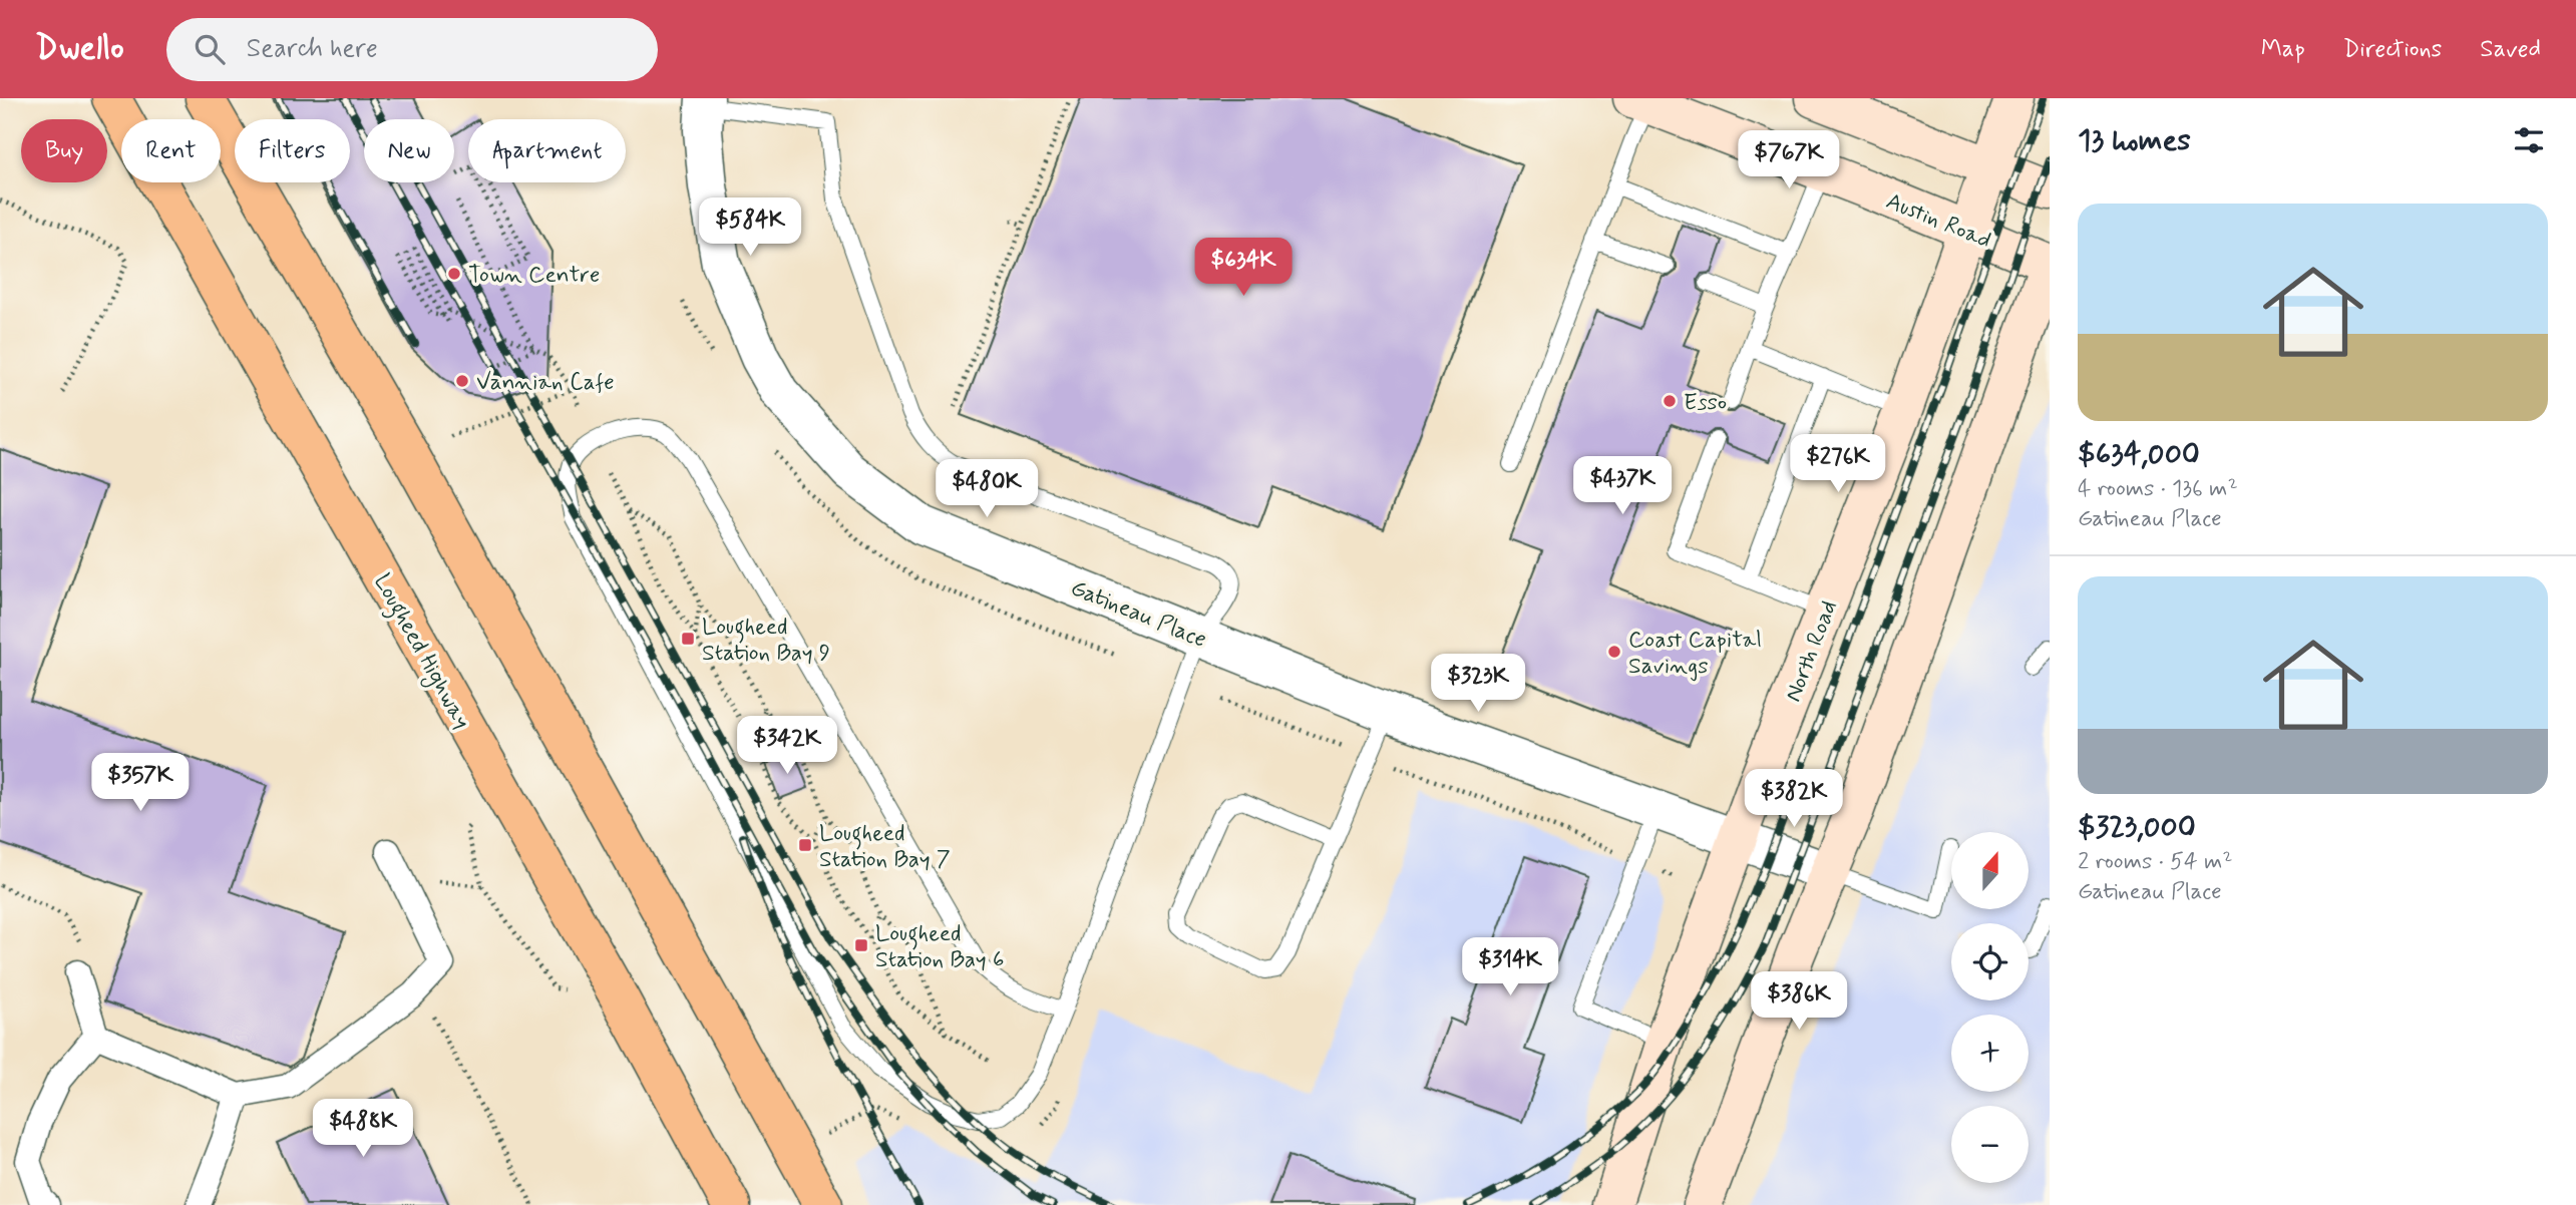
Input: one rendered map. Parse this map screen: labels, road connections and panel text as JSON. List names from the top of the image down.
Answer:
{
  "streets": {
    "main road": ["Austin Road", "Lougheed Highway", "North Road"],
    "street": ["Gatineau Place"]
  },
  "crossings": [
    ["Austin Road", "North Road"],
    ["Gatineau Place", "North Road"]
  ],
  "places": {
    "other": [
      "Town Centre",
      "Vannian Cafe",
      "Esso",
      "Coast Capital Savings"
    ],
    "transit": ["Lougheed Station Bay 9", "Lougheed Station Bay 7", "Lougheed Station Bay 6"]
  },
  "north": "top",
  "page": {
    "header": "Dwello",
    "search": "Search here",
    "nav": ["Map", "Directions", "Saved"],
    "heading": "13 homes",
    "chip": [
      "Buy",
      "Rent",
      "Filters",
      "New",
      "Apartment"
    ],
    "price": [
      "$767K",
      "$584K",
      "$634K",
      "$276K",
      "$437K",
      "$480K",
      "$323K",
      "$342K",
      "$357K",
      "$382K",
      "$314K",
      "$386K",
      "$488K"
    ],
    "list": [
      {
        "name": "$634,000",
        "note": "4 rooms · 136 m² · Gatineau Place"
      },
      {
        "name": "$323,000",
        "note": "2 rooms · 54 m² · Gatineau Place"
      }
    ],
    "map_buttons": ["+", "−"]
  }
}
